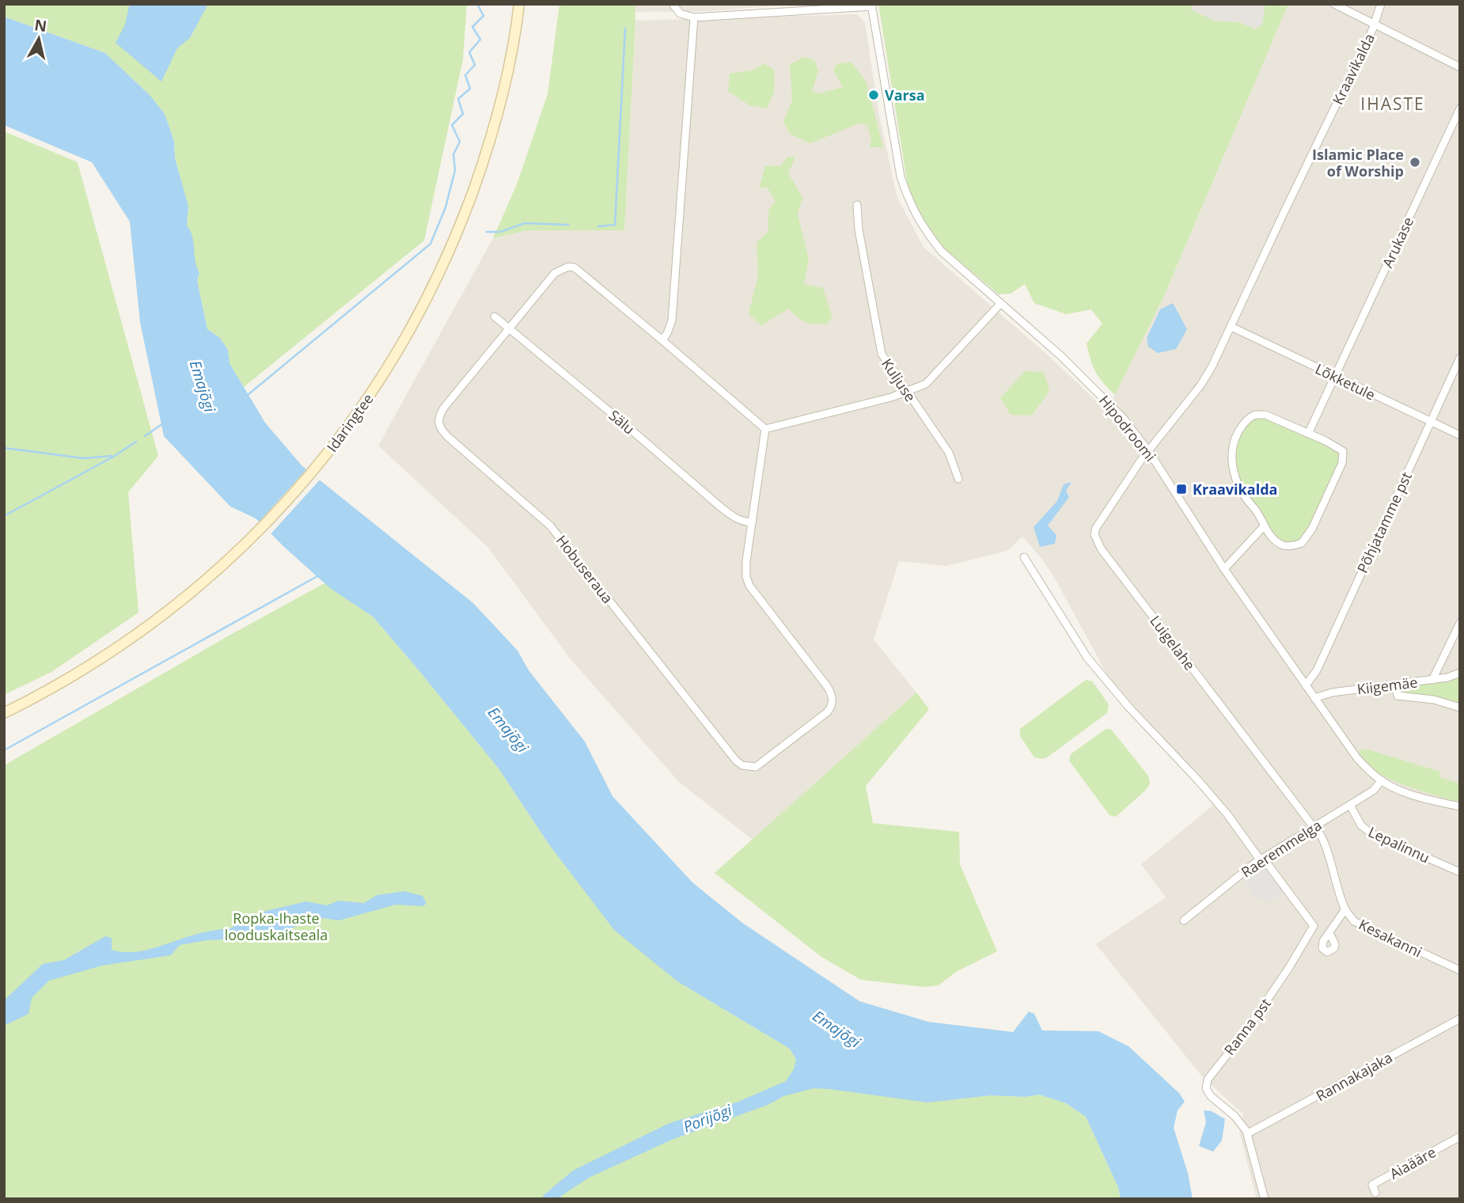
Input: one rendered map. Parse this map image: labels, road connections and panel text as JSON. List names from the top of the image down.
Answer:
{
  "streets": {
    "main road": ["Idaringtee"],
    "street": [
      "Kraavikalda",
      "Arukase",
      "Kuljuse",
      "Lõkketule",
      "Sälu",
      "Hipodroomi",
      "Põhjatamme pst",
      "Hobuseraua",
      "Luigelahe",
      "Kiigemäe",
      "Lepalinnu",
      "Raeremmelga",
      "Kesakanni",
      "Ranna pst",
      "Rannakajaka",
      "Aiaääre"
    ]
  },
  "crossings": [
    ["Kraavikalda", "Lõkketule"],
    ["Kraavikalda", "Hipodroomi"],
    ["Kraavikalda", "Luigelahe"],
    ["Arukase", "Lõkketule"],
    ["Lõkketule", "Põhjatamme pst"],
    ["Sälu", "Hobuseraua"],
    ["Hipodroomi", "Põhjatamme pst"],
    ["Hipodroomi", "Luigelahe"],
    ["Hipodroomi", "Kiigemäe"],
    ["Hipodroomi", "Raeremmelga"],
    ["Luigelahe", "Raeremmelga"],
    ["Luigelahe", "Kesakanni"],
    ["Lepalinnu", "Raeremmelga"],
    ["Raeremmelga", "Kesakanni"],
    ["Raeremmelga", "Ranna pst"],
    ["Ranna pst", "Rannakajaka"]
  ],
  "districts": ["IHASTE"],
  "water": ["Emajõgi", "Porijõgi"],
  "parks": ["Ropka-Ihaste looduskaitseala"],
  "places": {
    "other": ["Varsa", "Islamic Place of Worship"],
    "transit": ["Kraavikalda"]
  },
  "north": "top"
}
